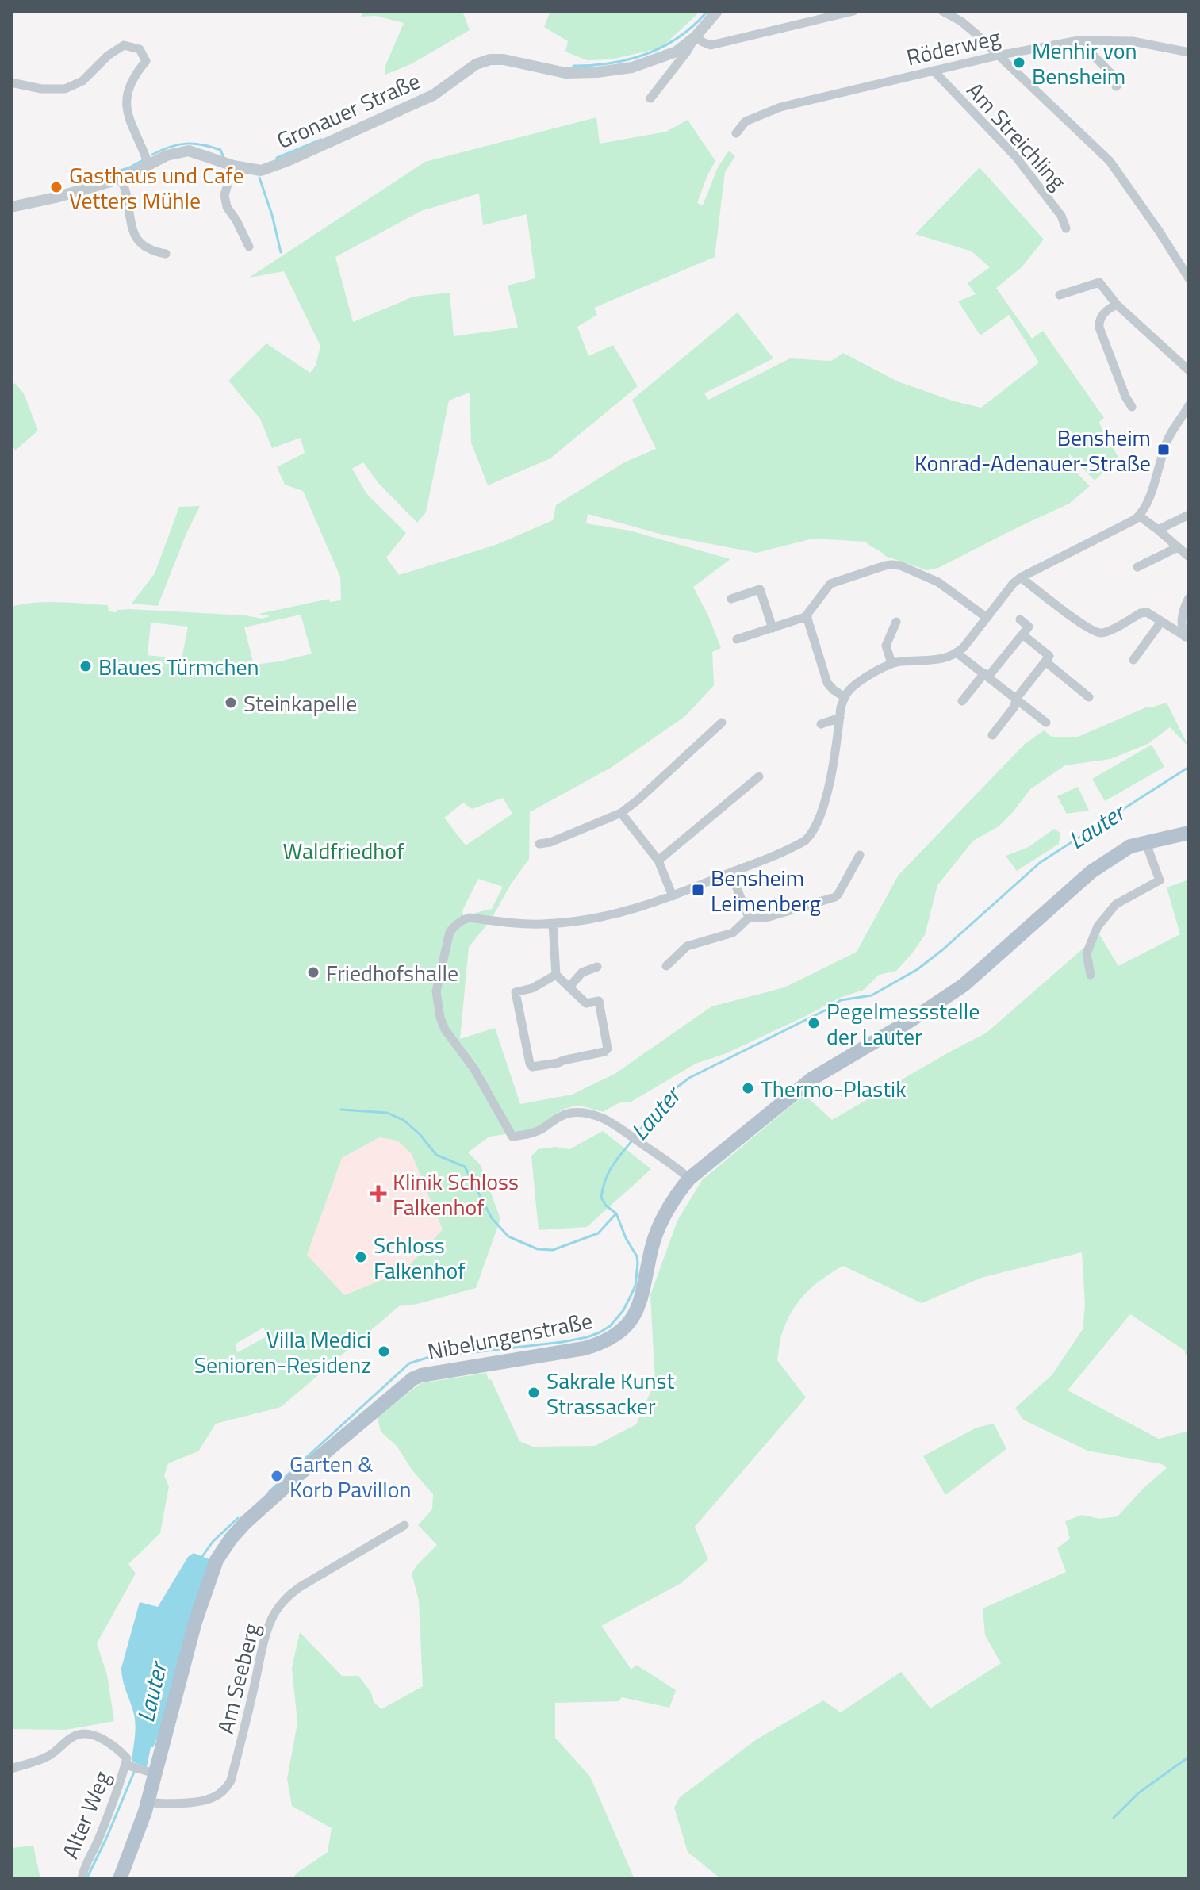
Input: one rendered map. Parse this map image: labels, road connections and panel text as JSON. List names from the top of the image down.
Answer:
{
  "streets": {
    "main road": ["Nibelungenstraße"],
    "street": [
      "Röderweg",
      "Gronauer Straße",
      "Am Streichling",
      "Am Seeberg",
      "Alter Weg"
    ]
  },
  "crossings": [
    ["Röderweg", "Am Streichling"],
    ["Nibelungenstraße", "Am Seeberg"]
  ],
  "water": ["Lauter"],
  "parks": ["Waldfriedhof"],
  "places": {
    "other": [
      "Menhir von Bensheim",
      "Gasthaus und Cafe Vetters Mühle",
      "Blaues Türmchen",
      "Steinkapelle",
      "Friedhofshalle",
      "Pegelmessstelle der Lauter",
      "Thermo-Plastik",
      "Schloss Falkenhof",
      "Villa Medici Senioren-Residenz",
      "Sakrale Kunst Strassacker",
      "Garten & Korb Pavillon"
    ],
    "transit": ["Bensheim Konrad-Adenauer-Straße", "Bensheim Leimenberg"],
    "health": ["Klinik Schloss Falkenhof"]
  }
}
